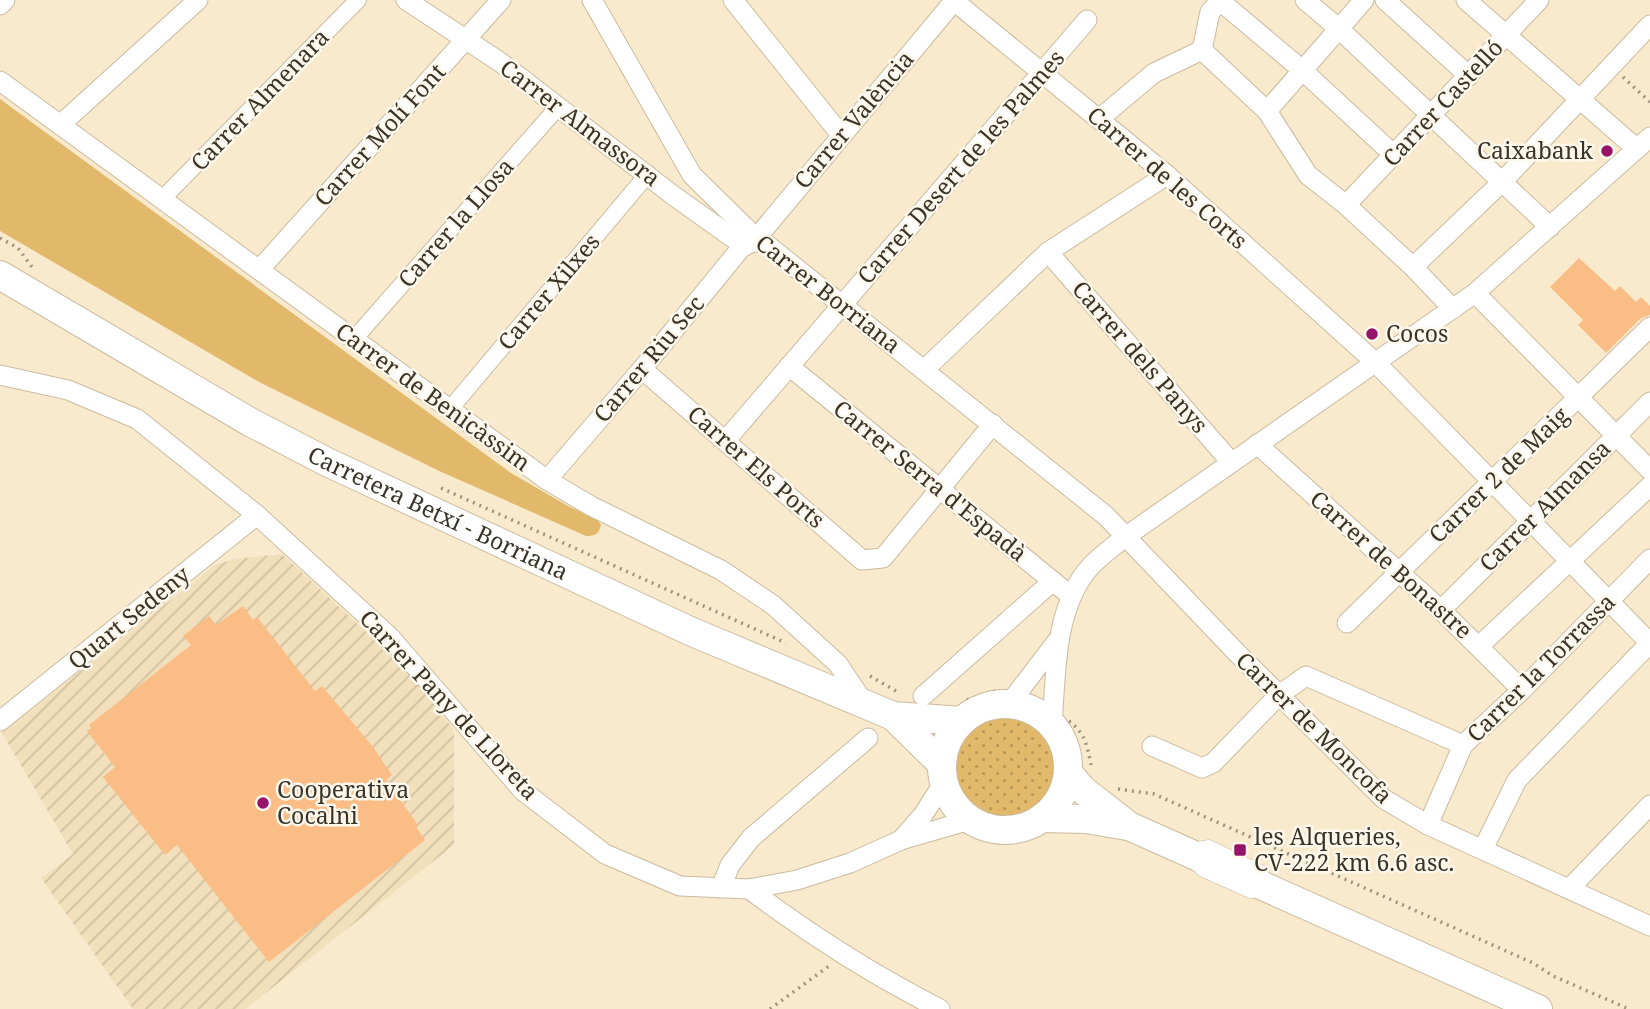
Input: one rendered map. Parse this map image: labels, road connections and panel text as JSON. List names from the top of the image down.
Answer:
{
  "streets": {
    "main road": ["Carretera Betxí - Borriana"],
    "street": [
      "Carrer Almenara",
      "Carrer Castelló",
      "Carrer València",
      "Carrer Almassora",
      "Carrer Molí Font",
      "Carrer Desert de les Palmes",
      "Carrer de les Corts",
      "Carrer la Llosa",
      "Carrer Xilxes",
      "Carrer Borriana",
      "Carrer dels Panys",
      "Carrer Riu Sec",
      "Carrer de Benicàssim",
      "Carrer Els Ports",
      "Carrer 2 de Maig",
      "Carrer Serra d'Espadà",
      "Carrer Almansa",
      "Carrer de Bonastre",
      "Quart Sedeny",
      "Carrer la Torrassa",
      "Carrer Pany de Lloreta",
      "Carrer de Moncofa"
    ]
  },
  "crossings": [
    ["Carrer Almenara", "Carrer de Benicàssim"],
    ["Carrer València", "Carrer Almassora"],
    ["Carrer València", "Carrer de les Corts"],
    ["Carrer València", "Carrer Borriana"],
    ["Carrer València", "Carrer Riu Sec"],
    ["Carrer Almassora", "Carrer Molí Font"],
    ["Carrer Almassora", "Carrer la Llosa"],
    ["Carrer Almassora", "Carrer Xilxes"],
    ["Carrer Almassora", "Carrer Borriana"],
    ["Carrer Almassora", "Carrer Riu Sec"],
    ["Carrer Molí Font", "Carrer de Benicàssim"],
    ["Carrer Desert de les Palmes", "Carrer de les Corts"],
    ["Carrer Desert de les Palmes", "Carrer Borriana"],
    ["Carrer Desert de les Palmes", "Carrer Els Ports"],
    ["Carrer Desert de les Palmes", "Carrer Serra d'Espadà"],
    ["Carrer de les Corts", "Carrer 2 de Maig"],
    ["Carrer de les Corts", "Carrer Almansa"],
    ["Carrer de les Corts", "Carrer la Torrassa"],
    ["Carrer la Llosa", "Carrer de Benicàssim"],
    ["Carrer Xilxes", "Carrer de Benicàssim"],
    ["Carrer Borriana", "Carrer Riu Sec"],
    ["Carrer Borriana", "Carrer de Moncofa"],
    ["Carrer Riu Sec", "Carrer de Benicàssim"],
    ["Carrer Riu Sec", "Carrer Els Ports"],
    ["Carrer de Benicàssim", "Carretera Betxí - Borriana"],
    ["Carrer Els Ports", "Carrer Serra d'Espadà"],
    ["Carrer 2 de Maig", "Carrer de Bonastre"],
    ["Carrer Almansa", "Carrer de Bonastre"],
    ["Carretera Betxí - Borriana", "Carrer Pany de Lloreta"],
    ["Carrer de Bonastre", "Carrer la Torrassa"],
    ["Quart Sedeny", "Carrer Pany de Lloreta"],
    ["Carrer la Torrassa", "Carrer de Moncofa"]
  ],
  "places": {
    "other": ["Caixabank", "Cocos", "Cooperativa Cocalni"],
    "transit": ["les Alqueries, CV-222 km 6.6 asc."]
  }
}
